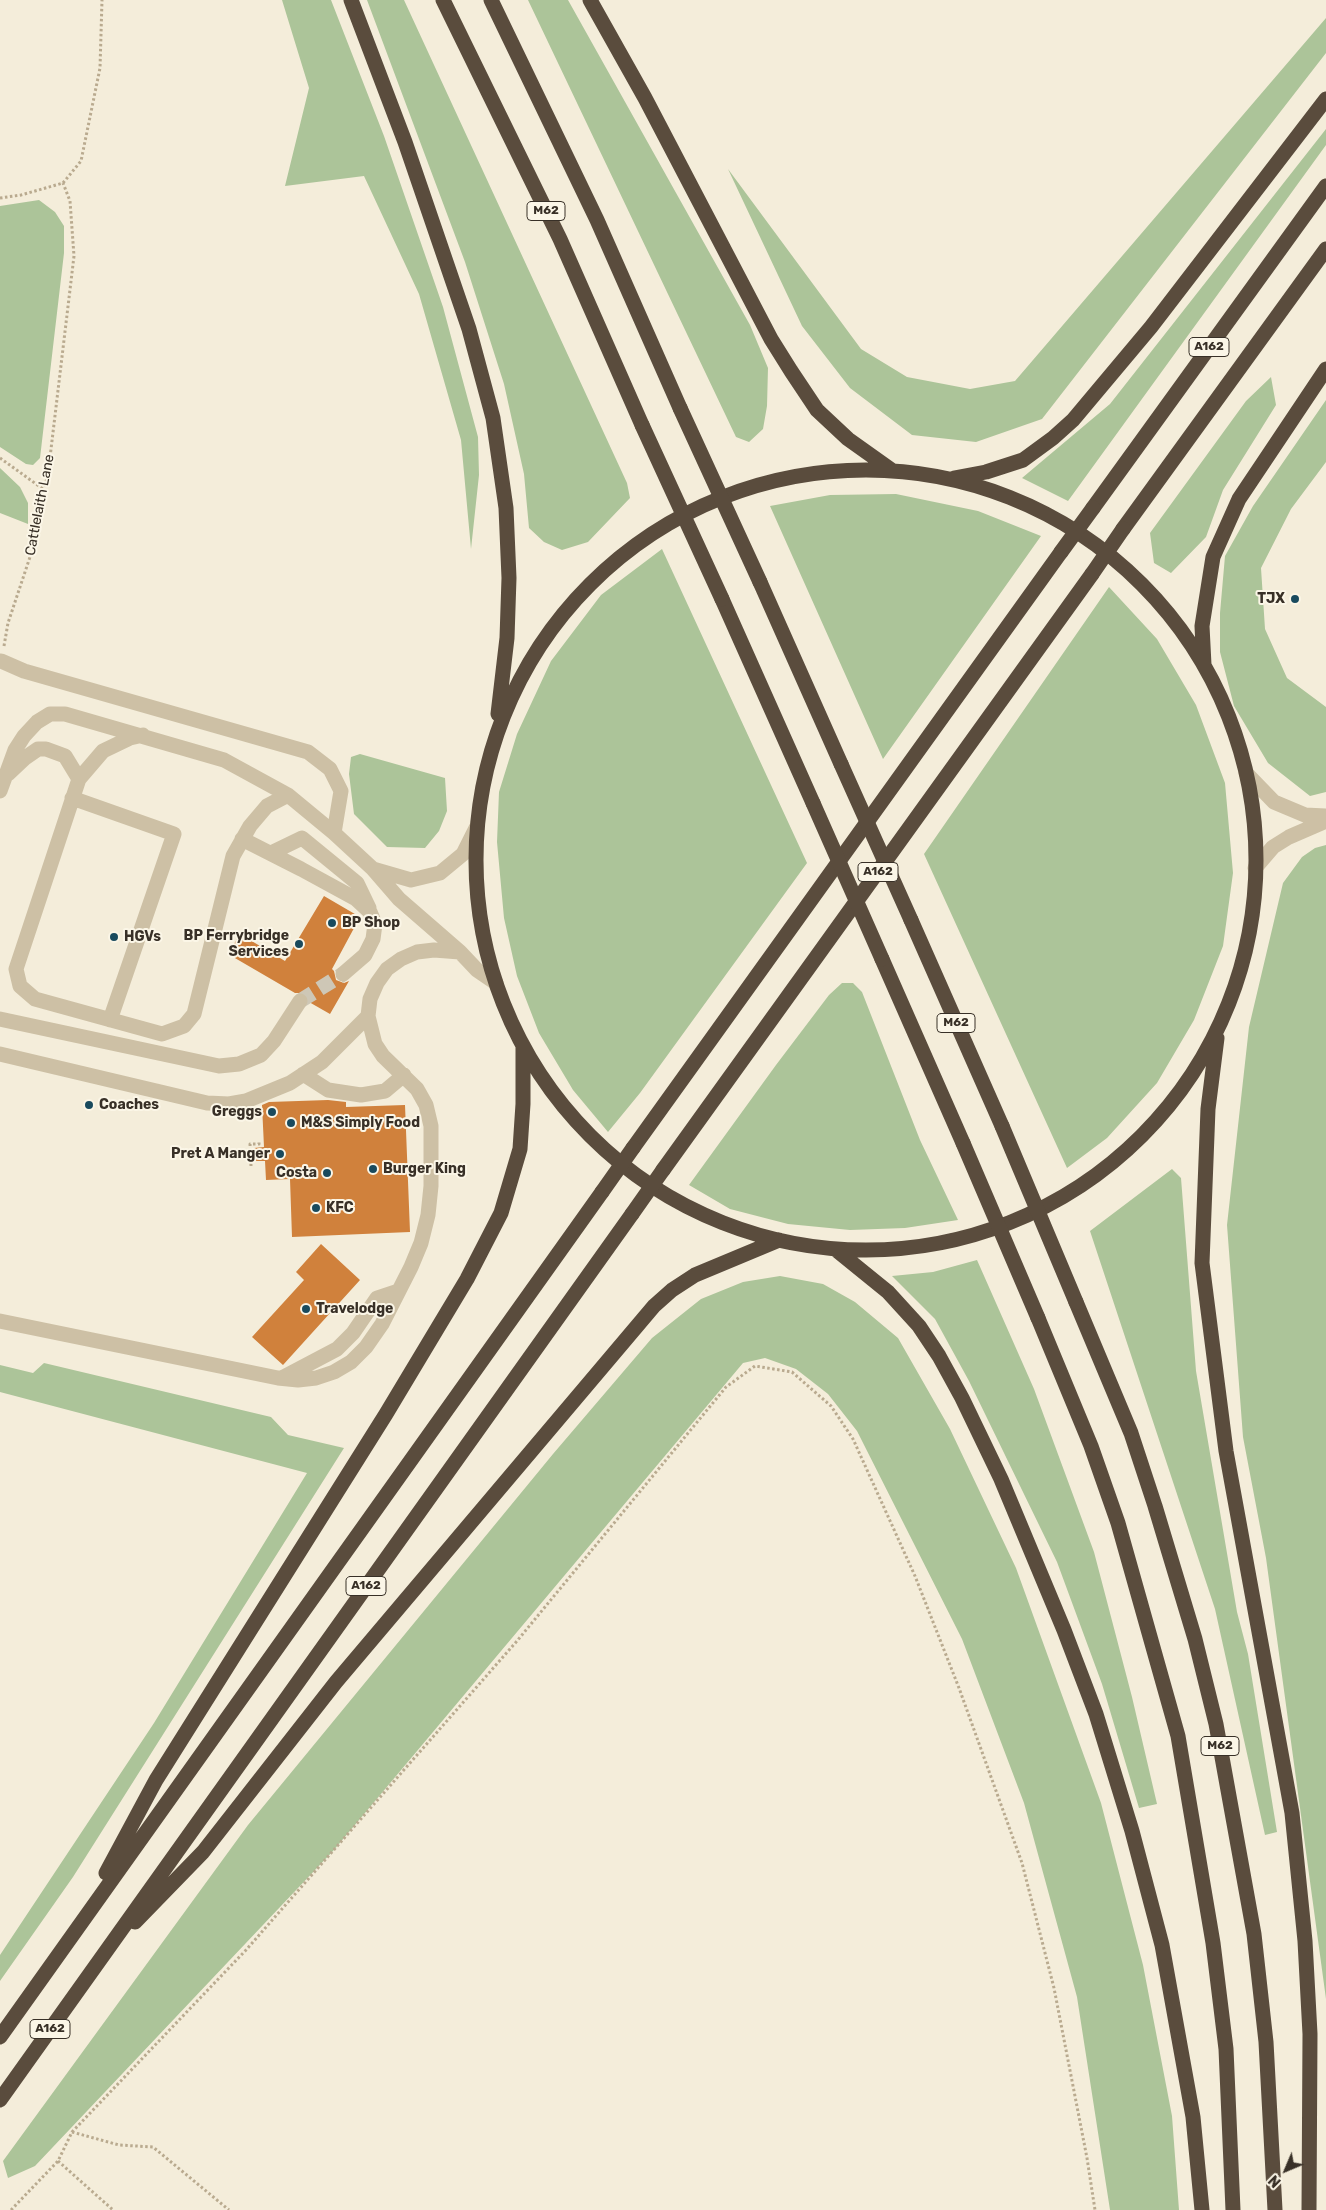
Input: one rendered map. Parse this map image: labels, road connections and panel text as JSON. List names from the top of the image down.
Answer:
{
  "streets": {
    "highway": ["M62", "A162"],
    "path": ["Cattlelaith Lane"]
  },
  "places": [
    "TJX",
    "BP Shop",
    "HGVs",
    "BP Ferrybridge Services",
    "Coaches",
    "Greggs",
    "M&S Simply Food",
    "Pret A Manger",
    "Burger King",
    "Costa",
    "KFC",
    "Travelodge"
  ],
  "north": "bottom left"
}
